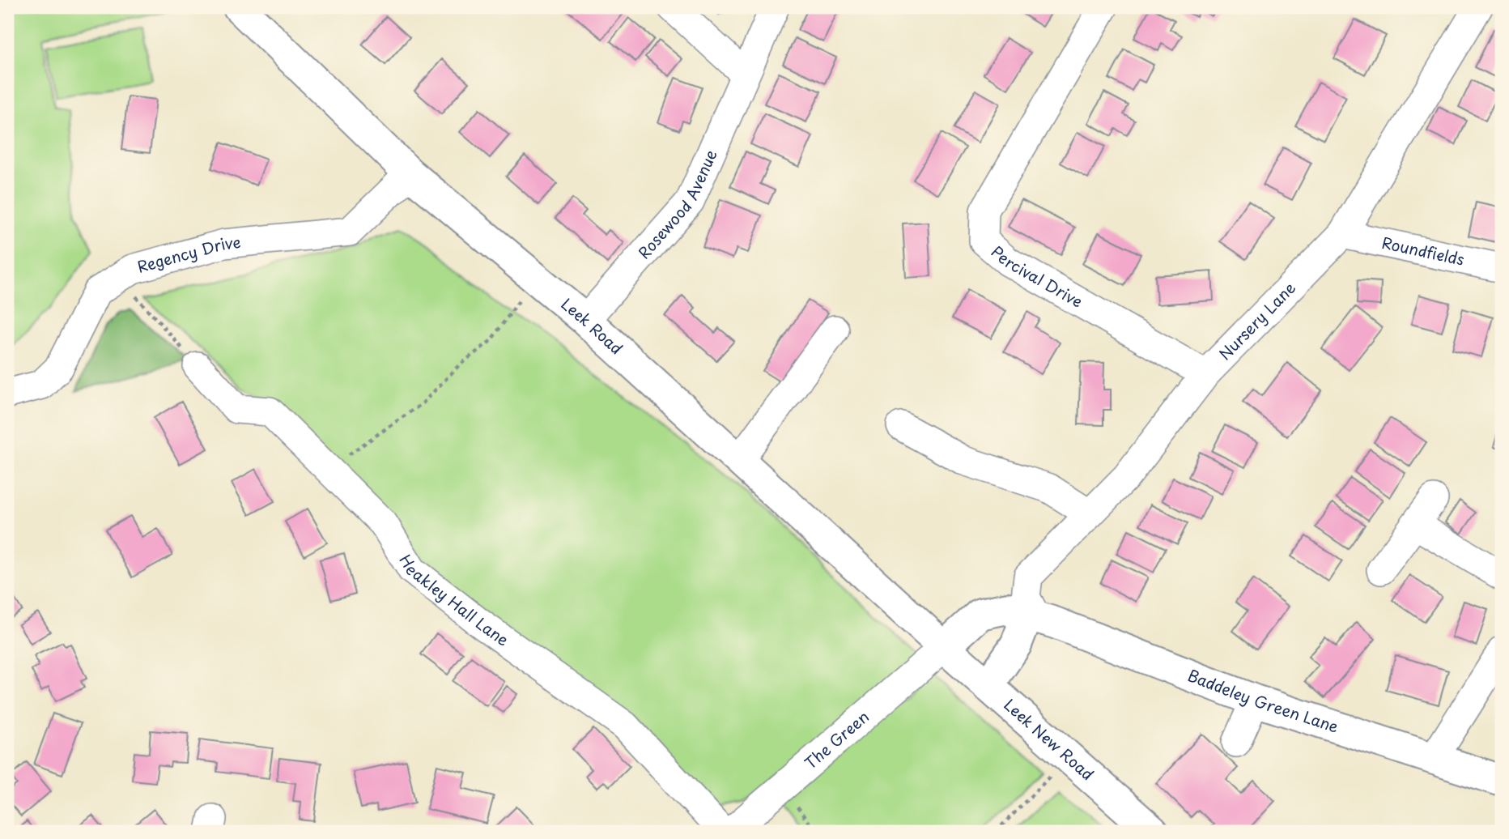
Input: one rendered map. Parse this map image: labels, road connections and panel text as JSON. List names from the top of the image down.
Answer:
{
  "streets": {
    "main road": ["Leek Road", "Baddeley Green Lane", "Leek New Road"],
    "street": [
      "Rosewood Avenue",
      "Roundfields",
      "Regency Drive",
      "Percival Drive",
      "Nursery Lane",
      "Heakley Hall Lane",
      "The Green"
    ]
  },
  "crossings": [
    ["Rosewood Avenue", "Leek Road"],
    ["Roundfields", "Nursery Lane"],
    ["Regency Drive", "Leek Road"],
    ["Percival Drive", "Nursery Lane"],
    ["Nursery Lane", "Baddeley Green Lane"],
    ["Leek Road", "Baddeley Green Lane"],
    ["Leek Road", "The Green"],
    ["Leek Road", "Leek New Road"],
    ["Baddeley Green Lane", "The Green"],
    ["Baddeley Green Lane", "Leek New Road"],
    ["The Green", "Leek New Road"]
  ]
}
